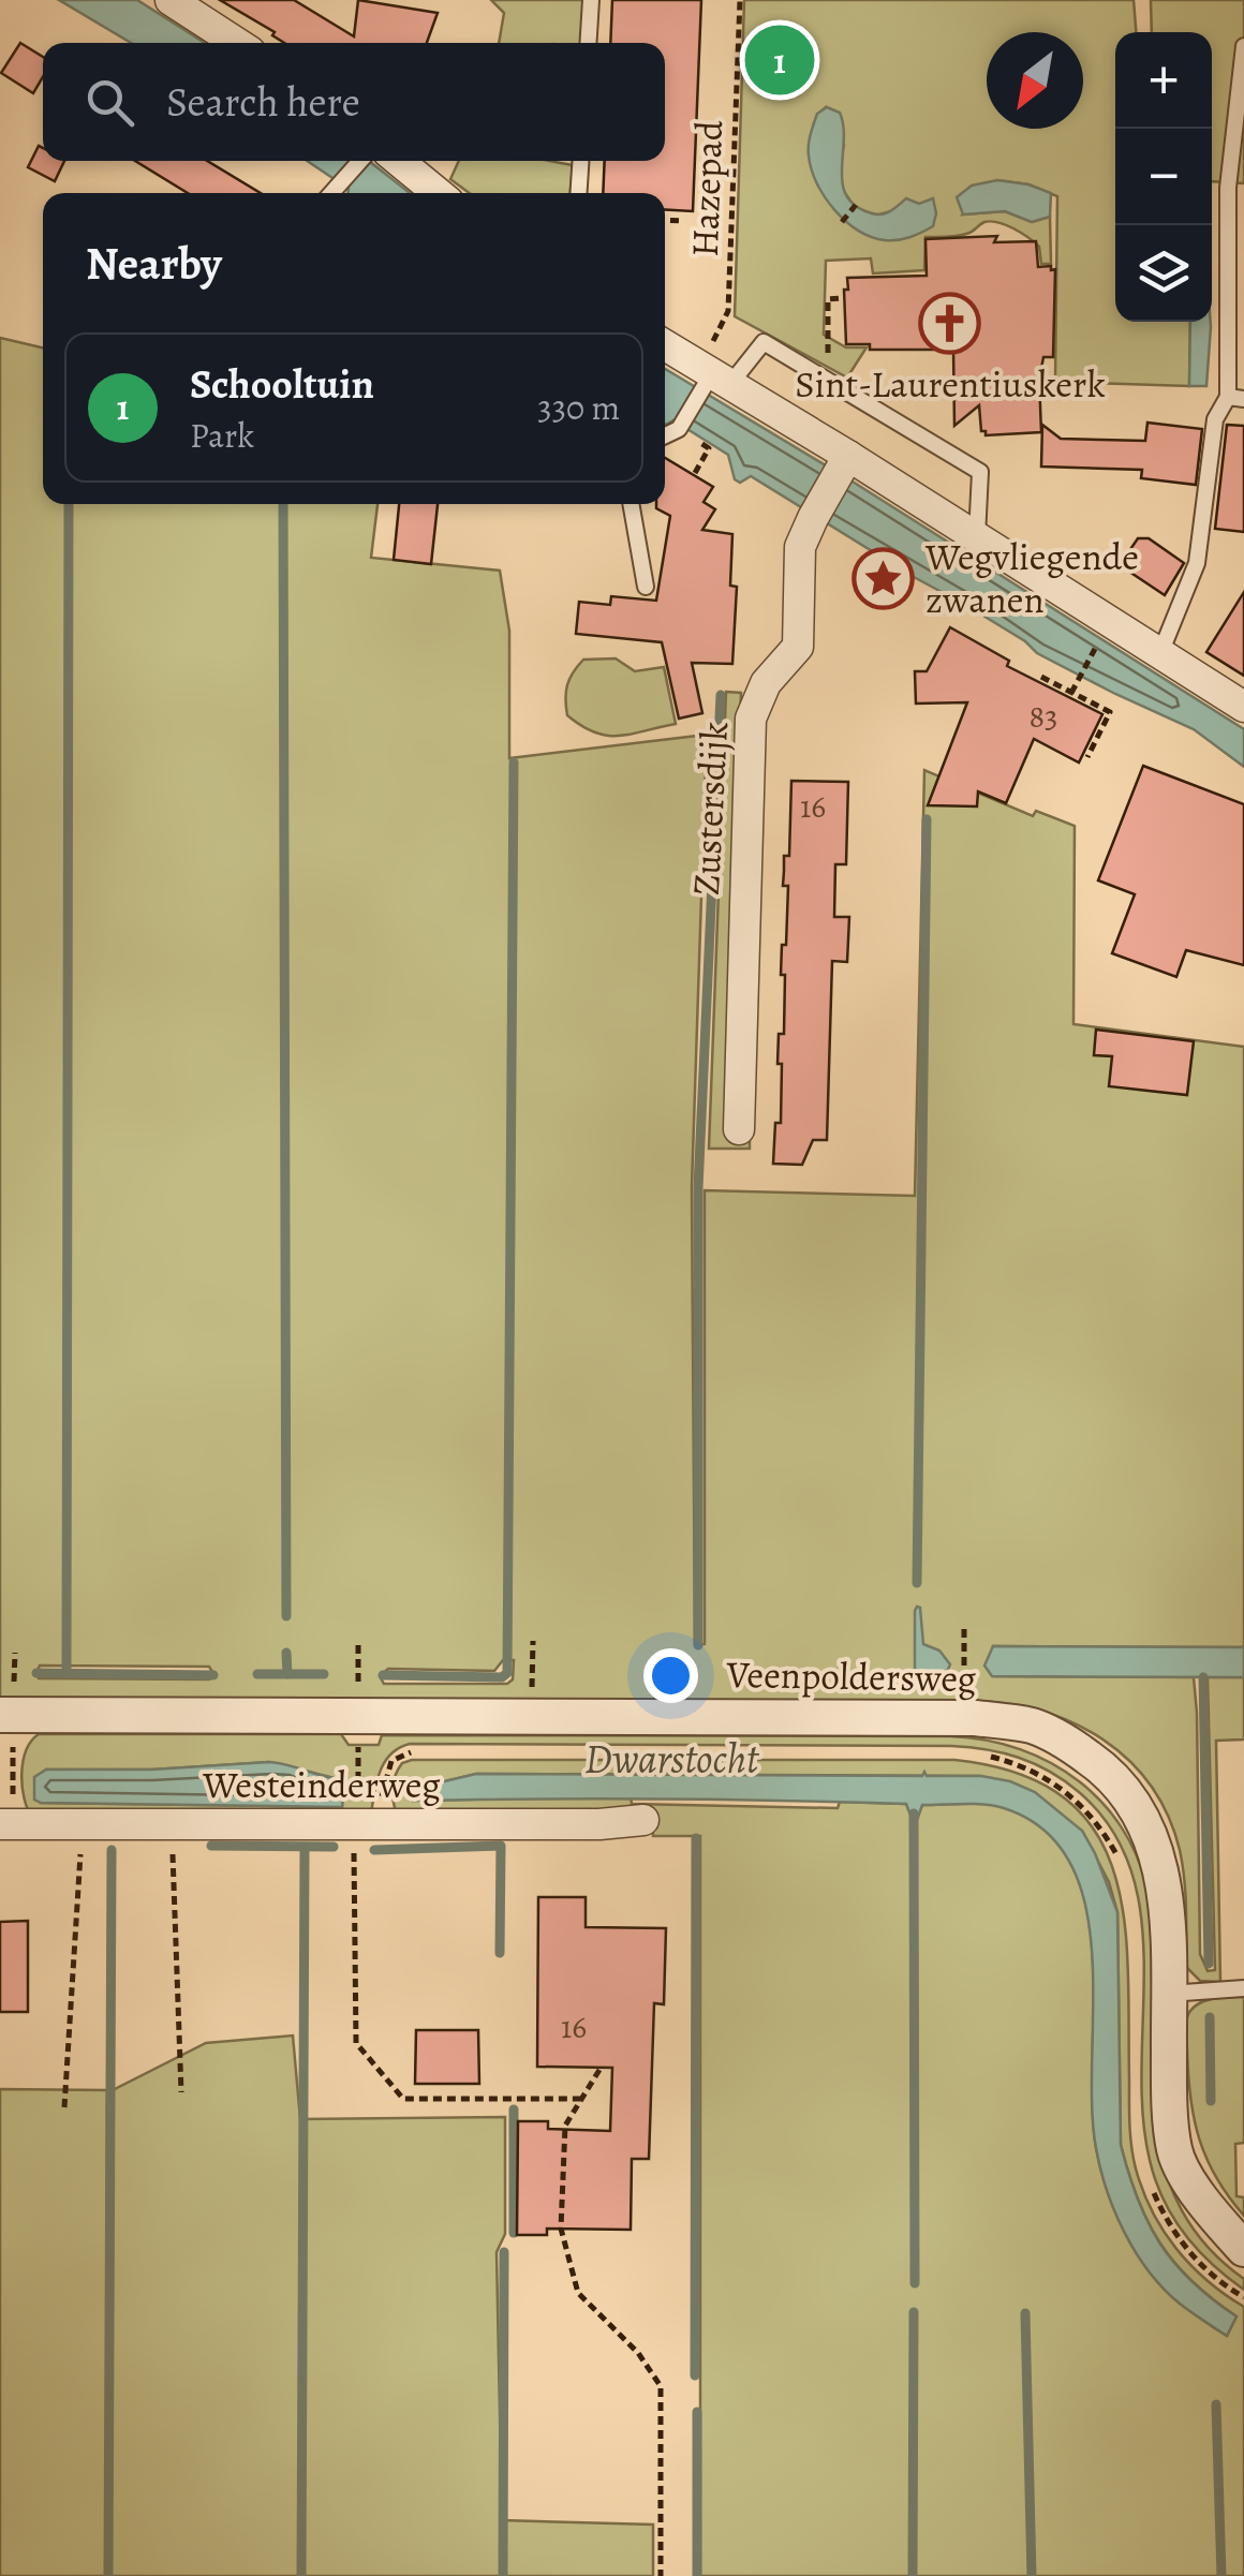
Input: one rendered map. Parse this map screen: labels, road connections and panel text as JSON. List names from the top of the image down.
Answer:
{
  "streets": {
    "street": ["Zustersdijk", "Veenpoldersweg", "Westeinderweg"],
    "path": ["Hazepad"]
  },
  "water": ["Dwarstocht"],
  "places": {
    "church": ["Sint-Laurentiuskerk"],
    "place": ["Wegvliegende zwanen"]
  },
  "house_numbers": ["83", "16", "16"],
  "north": "bottom left",
  "page": {
    "pins": "1",
    "map_buttons": ["+", "−"],
    "search": "Search here",
    "heading": "Nearby",
    "list": [
      {
        "mark": "1",
        "name": "Schooltuin",
        "note": "Park",
        "value": "330 m"
      }
    ]
  }
}
